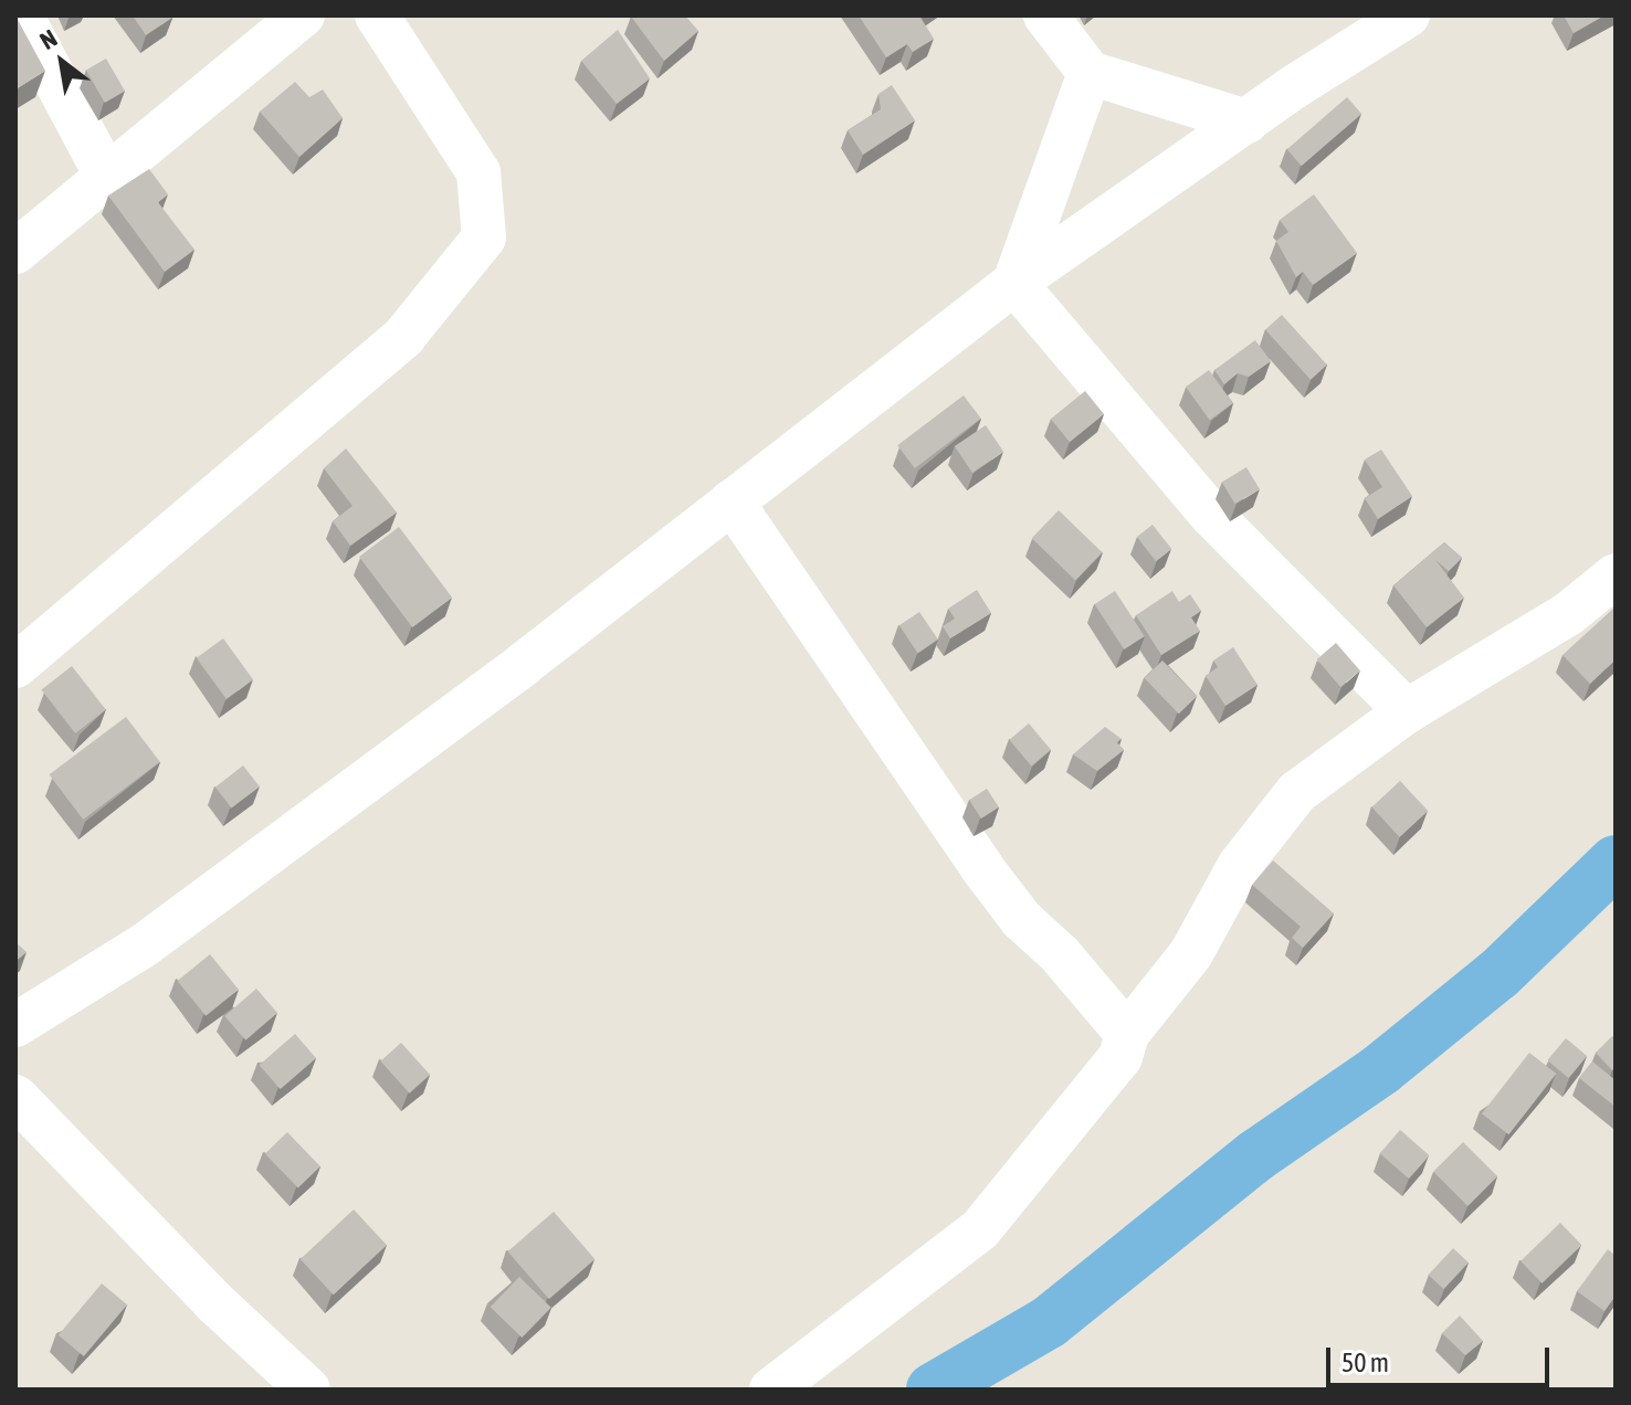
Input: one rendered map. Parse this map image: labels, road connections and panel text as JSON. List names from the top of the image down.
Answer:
{
  "scale_bar": "50 m",
  "north": "top left"
}
